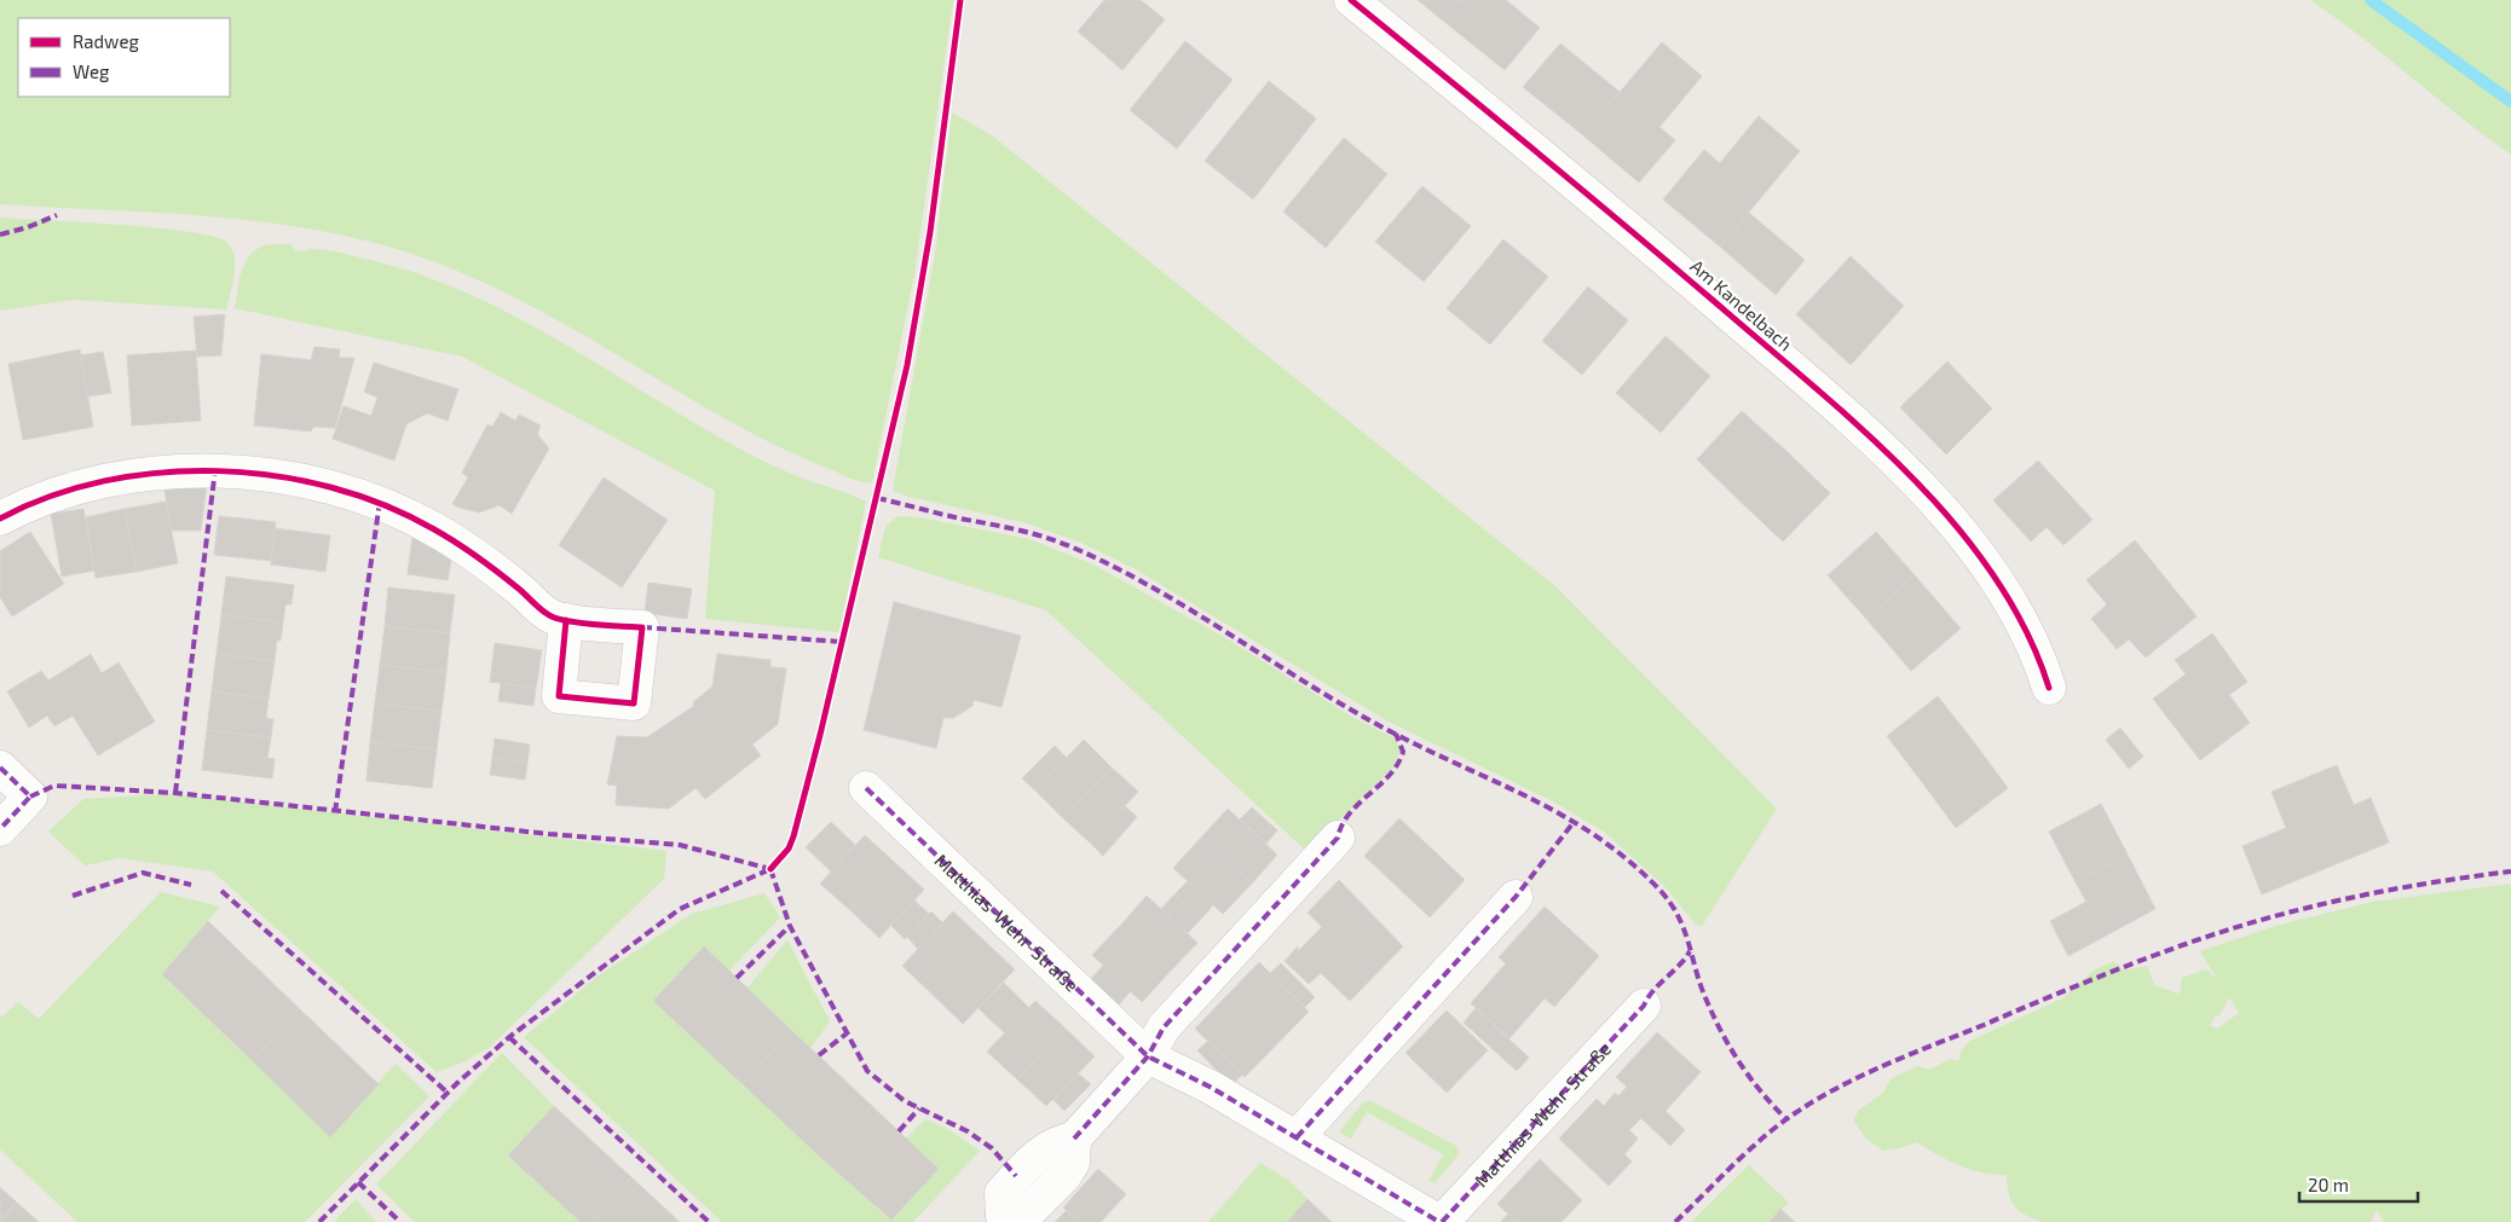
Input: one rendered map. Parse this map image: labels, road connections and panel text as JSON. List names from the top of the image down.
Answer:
{
  "streets": {
    "street": ["Am Kandelbach", "Matthias-Wehr-Straße"]
  },
  "legend": ["Radweg", "Weg"],
  "scale_bar": "20 m"
}
